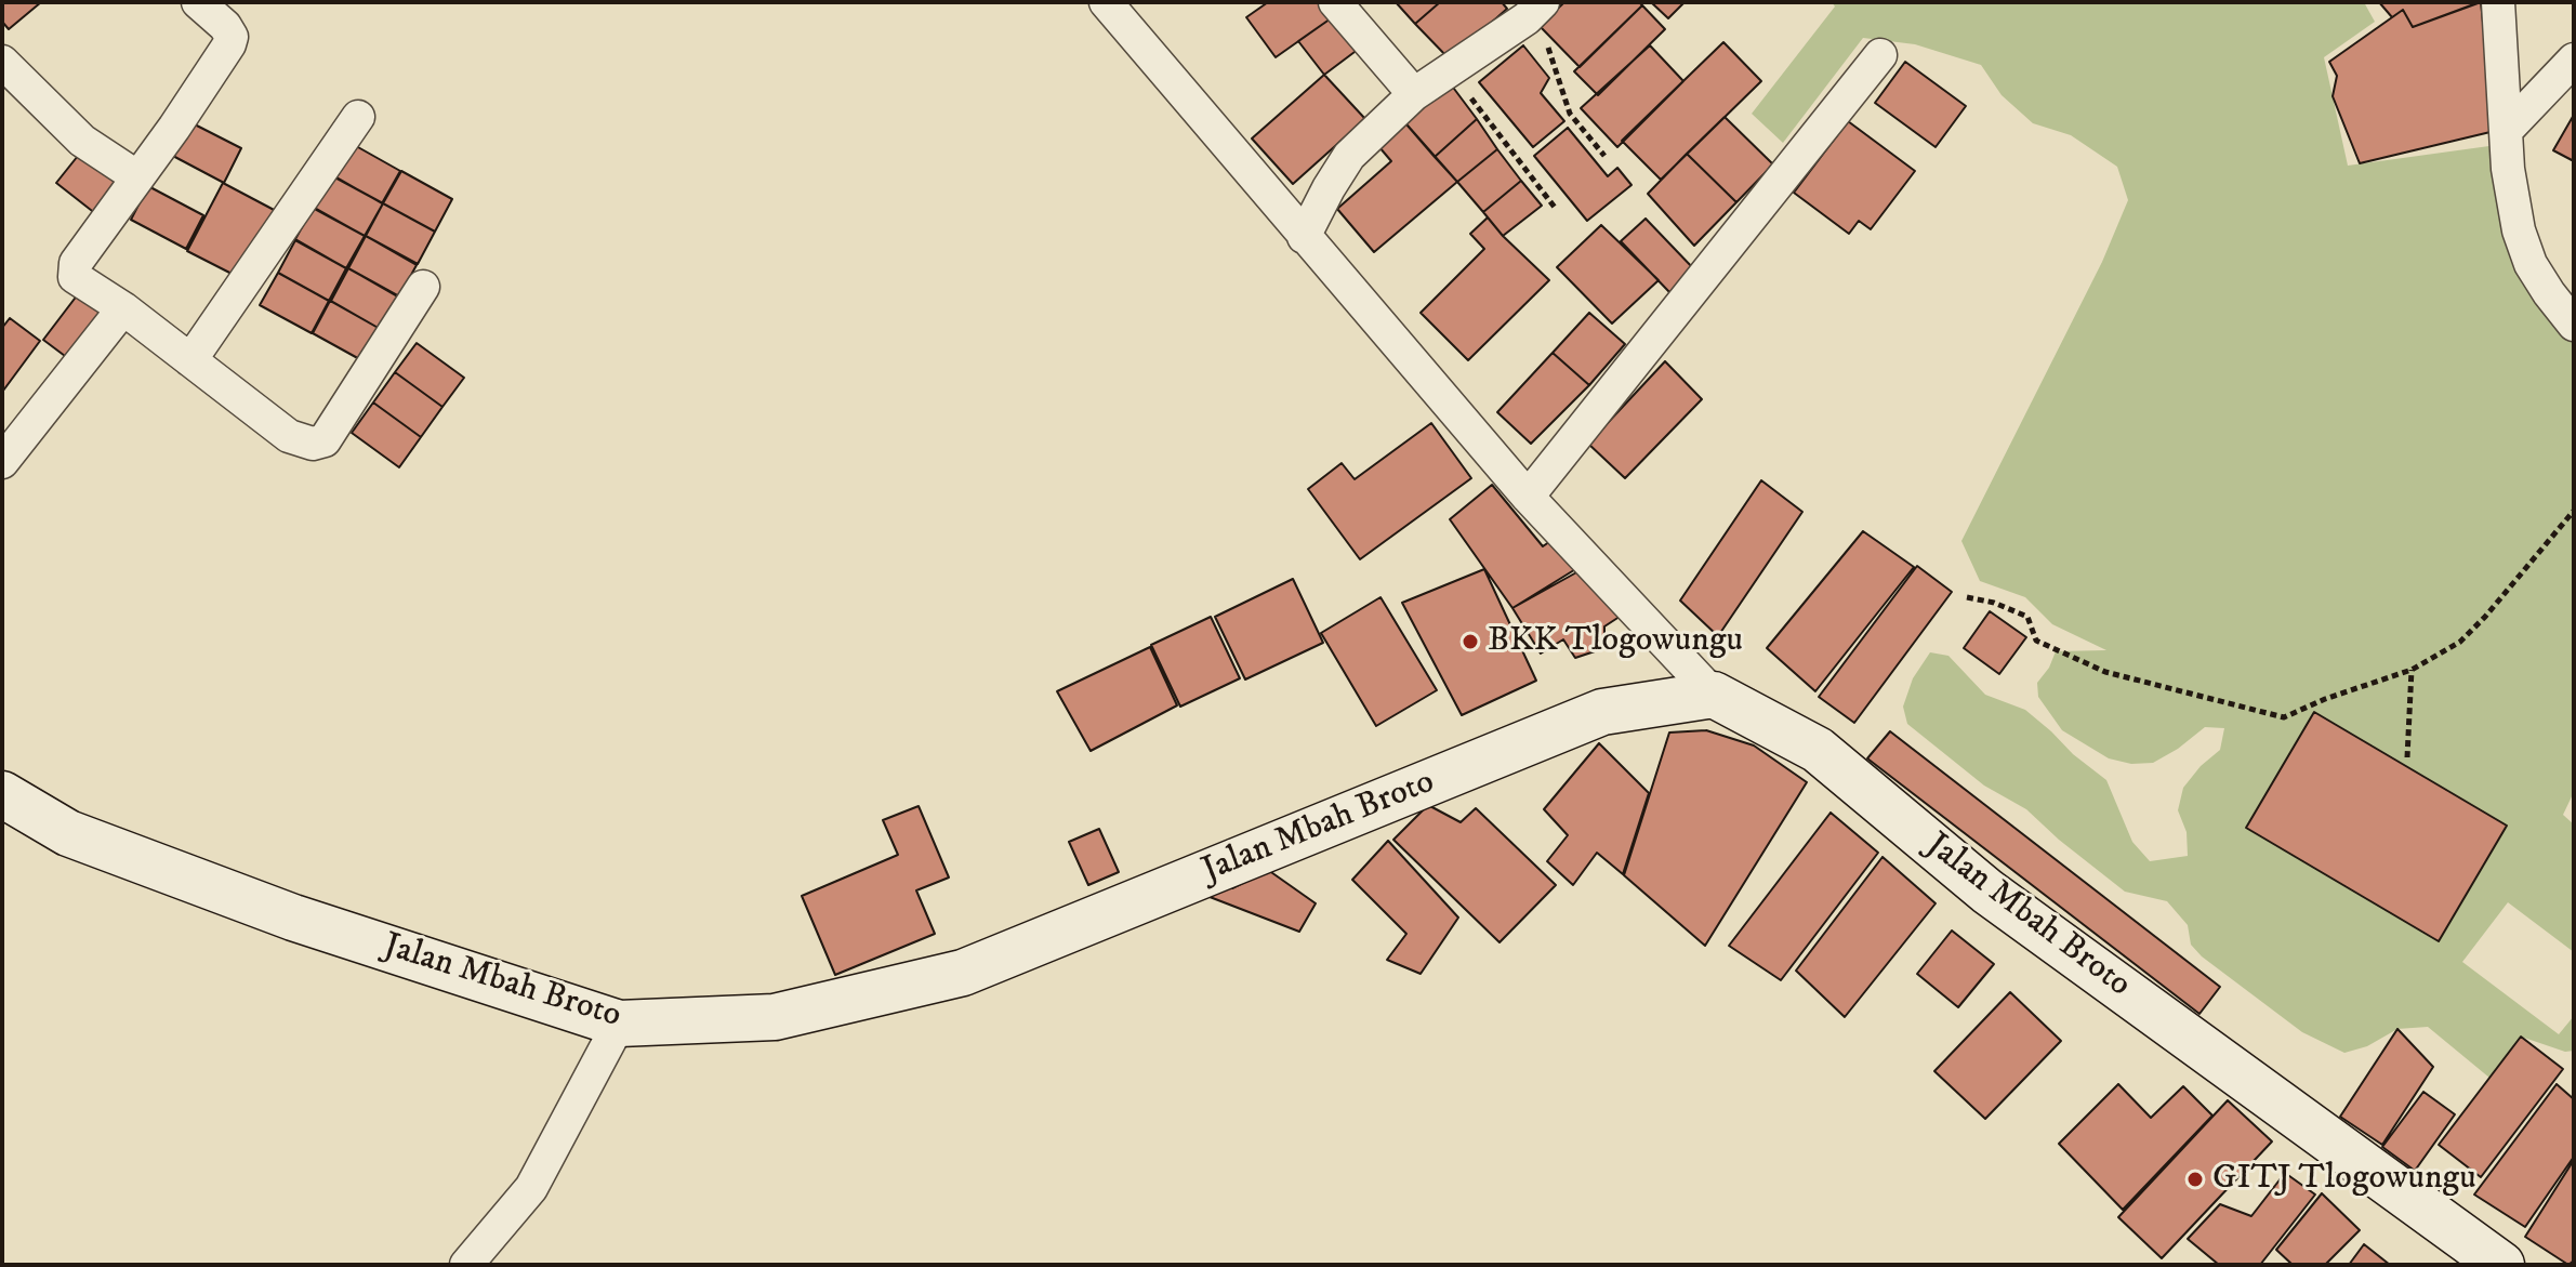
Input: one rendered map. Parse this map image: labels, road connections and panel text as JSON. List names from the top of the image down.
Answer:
{
  "streets": {
    "main road": ["Jalan Mbah Broto"]
  },
  "places": ["BKK Tlogowungu", "GITJ Tlogowungu"]
}
